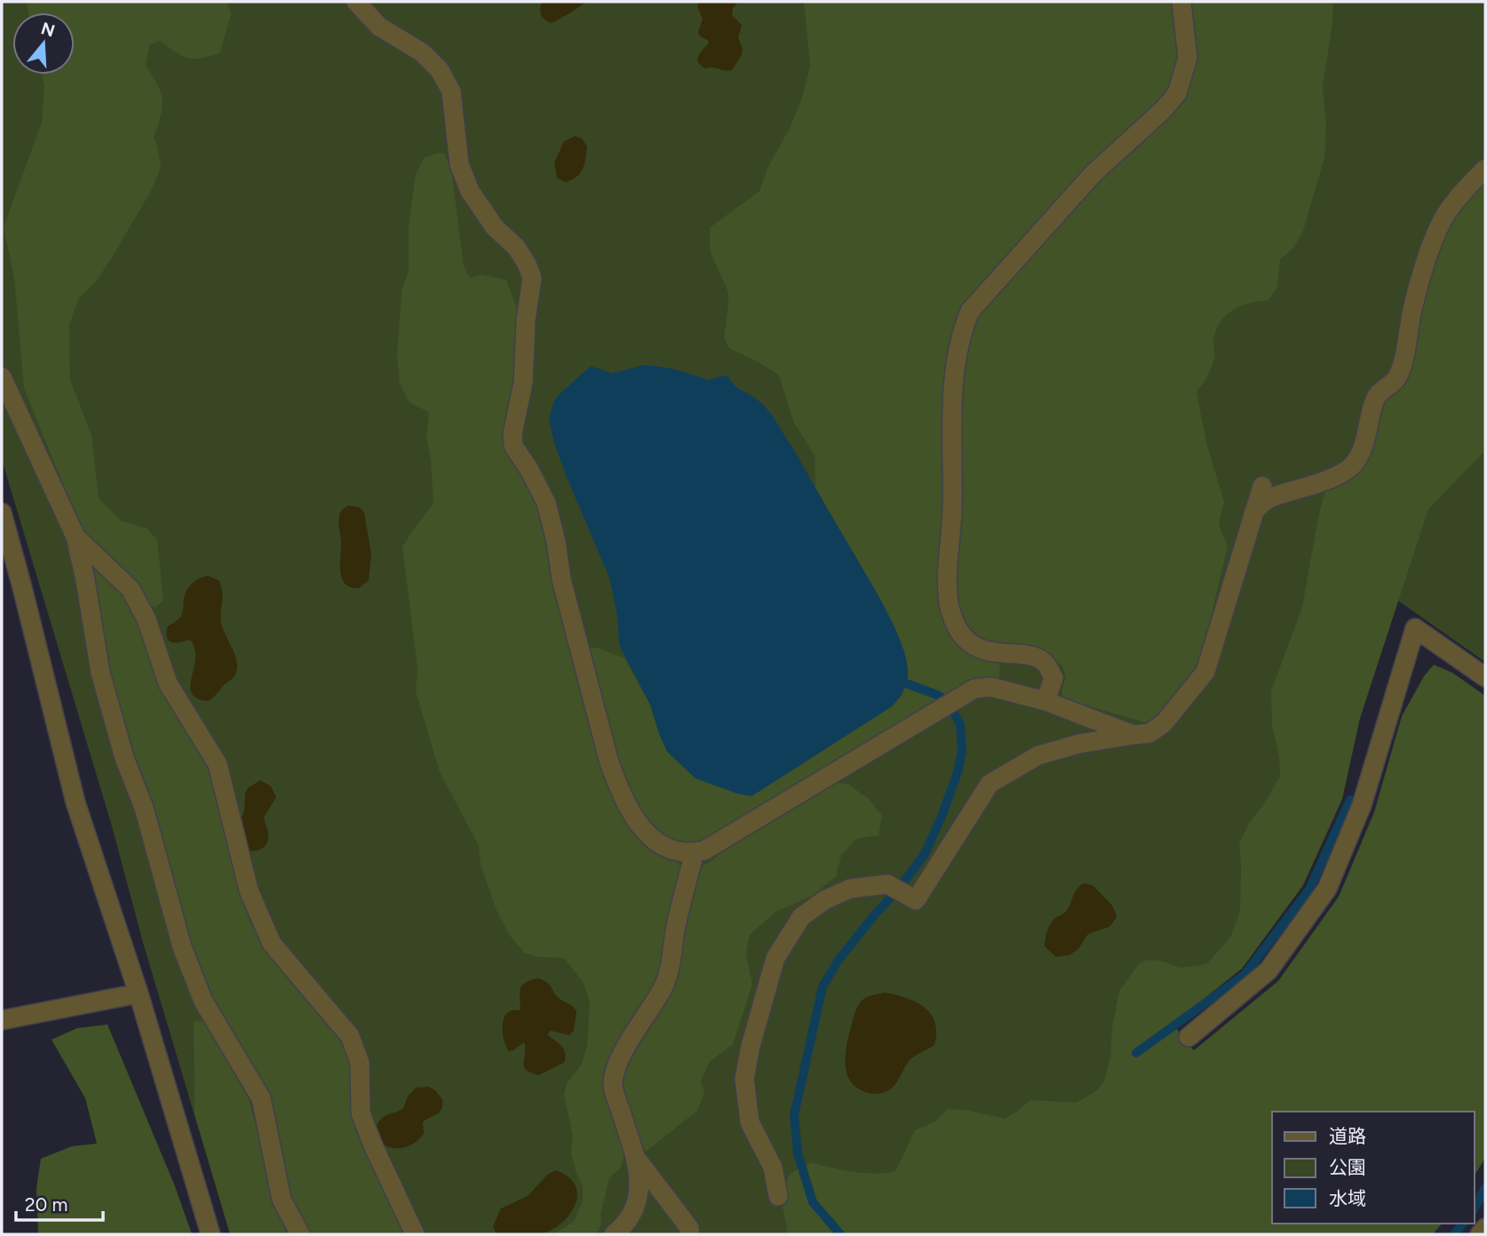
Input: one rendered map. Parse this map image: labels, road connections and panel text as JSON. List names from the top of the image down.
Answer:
{
  "legend": ["道路", "公園", "水域"],
  "scale_bar": "20 m",
  "north": "top"
}
